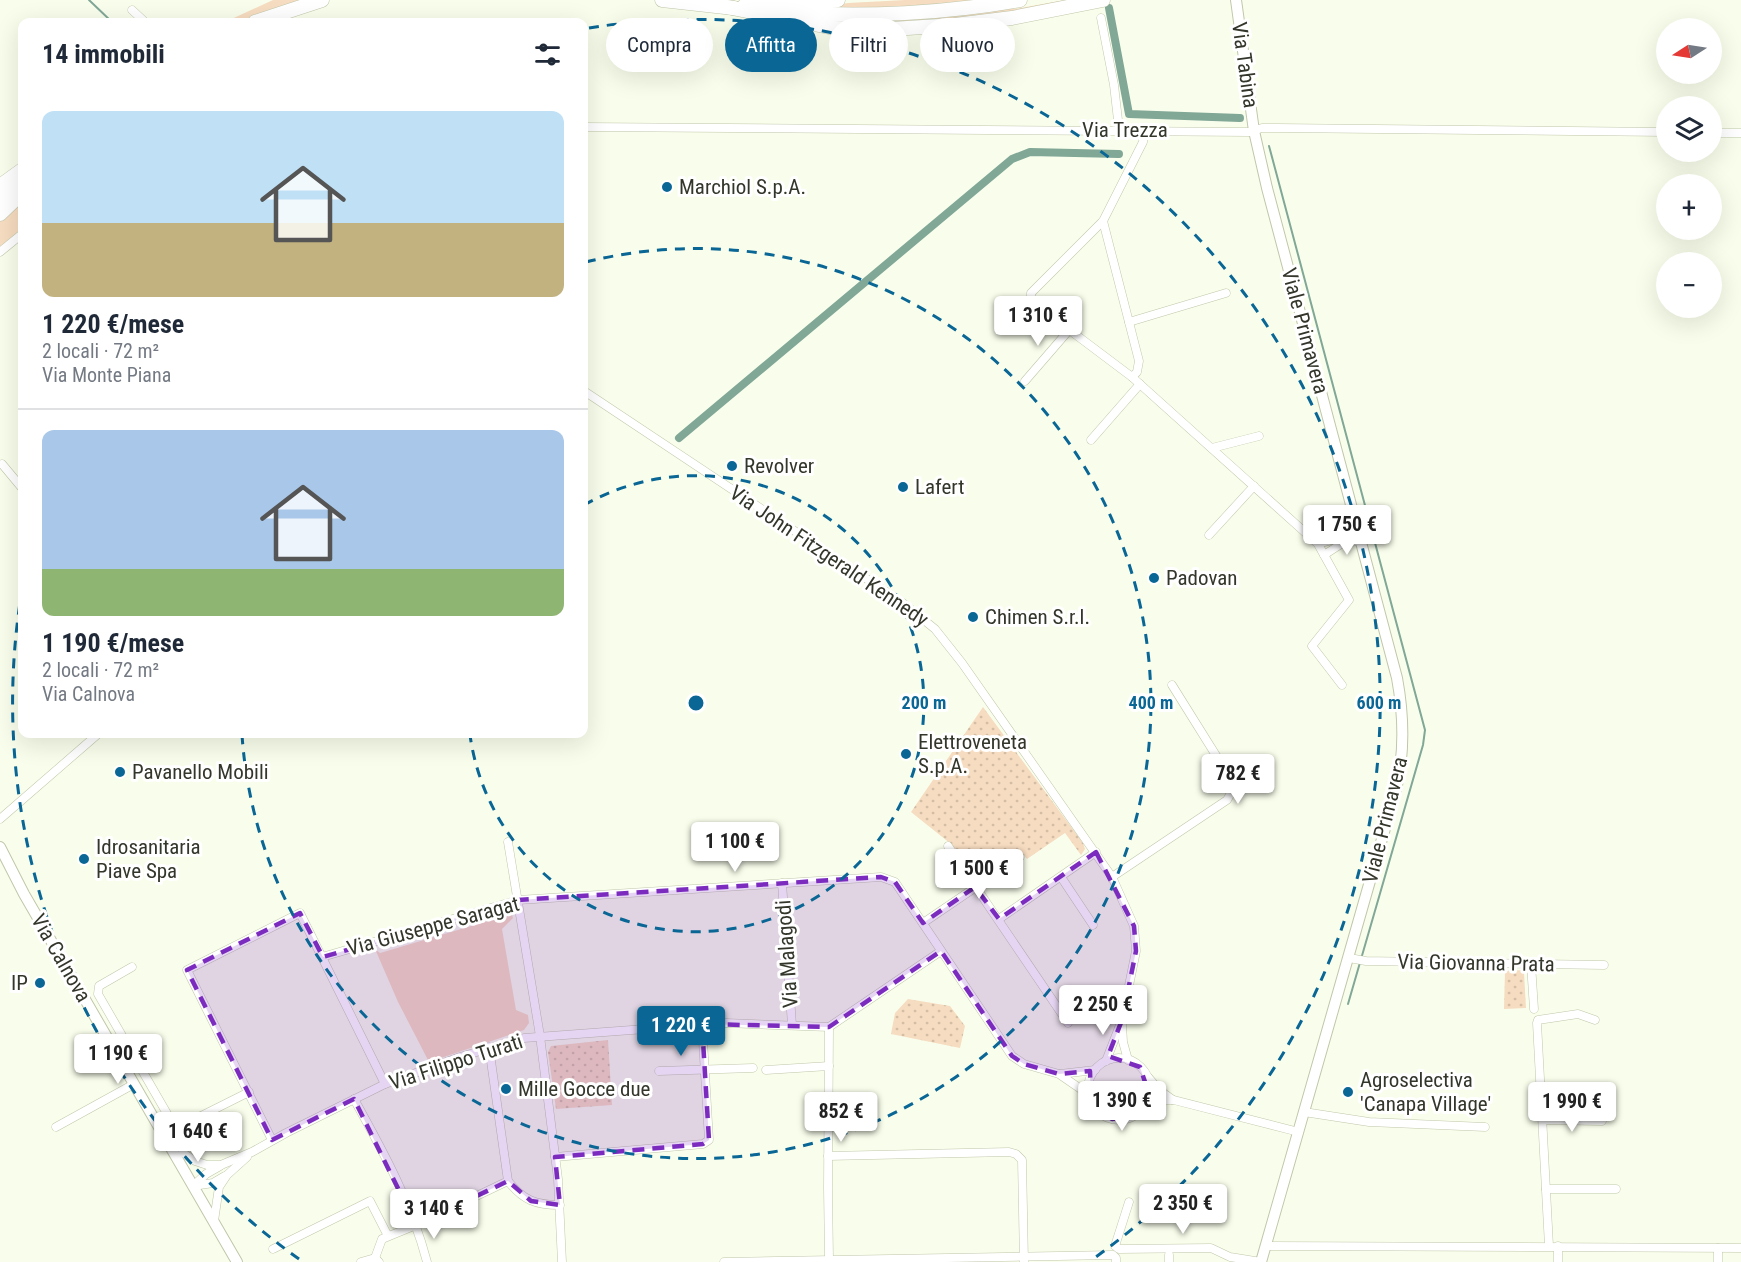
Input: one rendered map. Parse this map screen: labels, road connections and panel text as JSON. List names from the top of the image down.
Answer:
{
  "streets": {
    "main road": ["Via Tabina", "Viale Primavera", "Via Calnova"],
    "street": [
      "Via Trezza",
      "Via John Fitzgerald Kennedy",
      "Via Giuseppe Saragat",
      "Via Malagodi",
      "Via Giovanna Prata",
      "Via Filippo Turati"
    ]
  },
  "crossings": [
    ["Via Tabina", "Via Trezza"],
    ["Via Tabina", "Viale Primavera"],
    ["Via Trezza", "Viale Primavera"],
    ["Viale Primavera", "Via Giovanna Prata"],
    ["Via John Fitzgerald Kennedy", "Via Giuseppe Saragat"],
    ["Via Giuseppe Saragat", "Via Malagodi"],
    ["Via Malagodi", "Via Filippo Turati"],
    ["Via Calnova", "Via Filippo Turati"]
  ],
  "places": [
    "Marchiol S.p.A.",
    "Revolver",
    "Lafert",
    "Padovan",
    "Chimen S.r.l.",
    "Elettroveneta S.p.A.",
    "Pavanello Mobili",
    "Idrosanitaria Piave Spa",
    "IP",
    "Mille Gocce due",
    "Agroselectiva 'Canapa Village'"
  ],
  "north": "left",
  "page": {
    "map_buttons": ["+", "−"],
    "chip": [
      "Compra",
      "Affitta",
      "Filtri",
      "Nuovo"
    ],
    "heading": "14 immobili",
    "list": [
      {
        "name": "1 220 €/mese",
        "note": "2 locali · 72 m² · Via Monte Piana"
      },
      {
        "name": "1 190 €/mese",
        "note": "2 locali · 72 m² · Via Calnova"
      }
    ],
    "price": [
      "1 310 €",
      "1 750 €",
      "782 €",
      "1 100 €",
      "1 500 €",
      "2 250 €",
      "1 220 €",
      "1 190 €",
      "1 390 €",
      "1 990 €",
      "852 €",
      "1 640 €",
      "2 350 €",
      "3 140 €"
    ]
  },
  "rings": ["200 m", "400 m", "600 m"]
}
